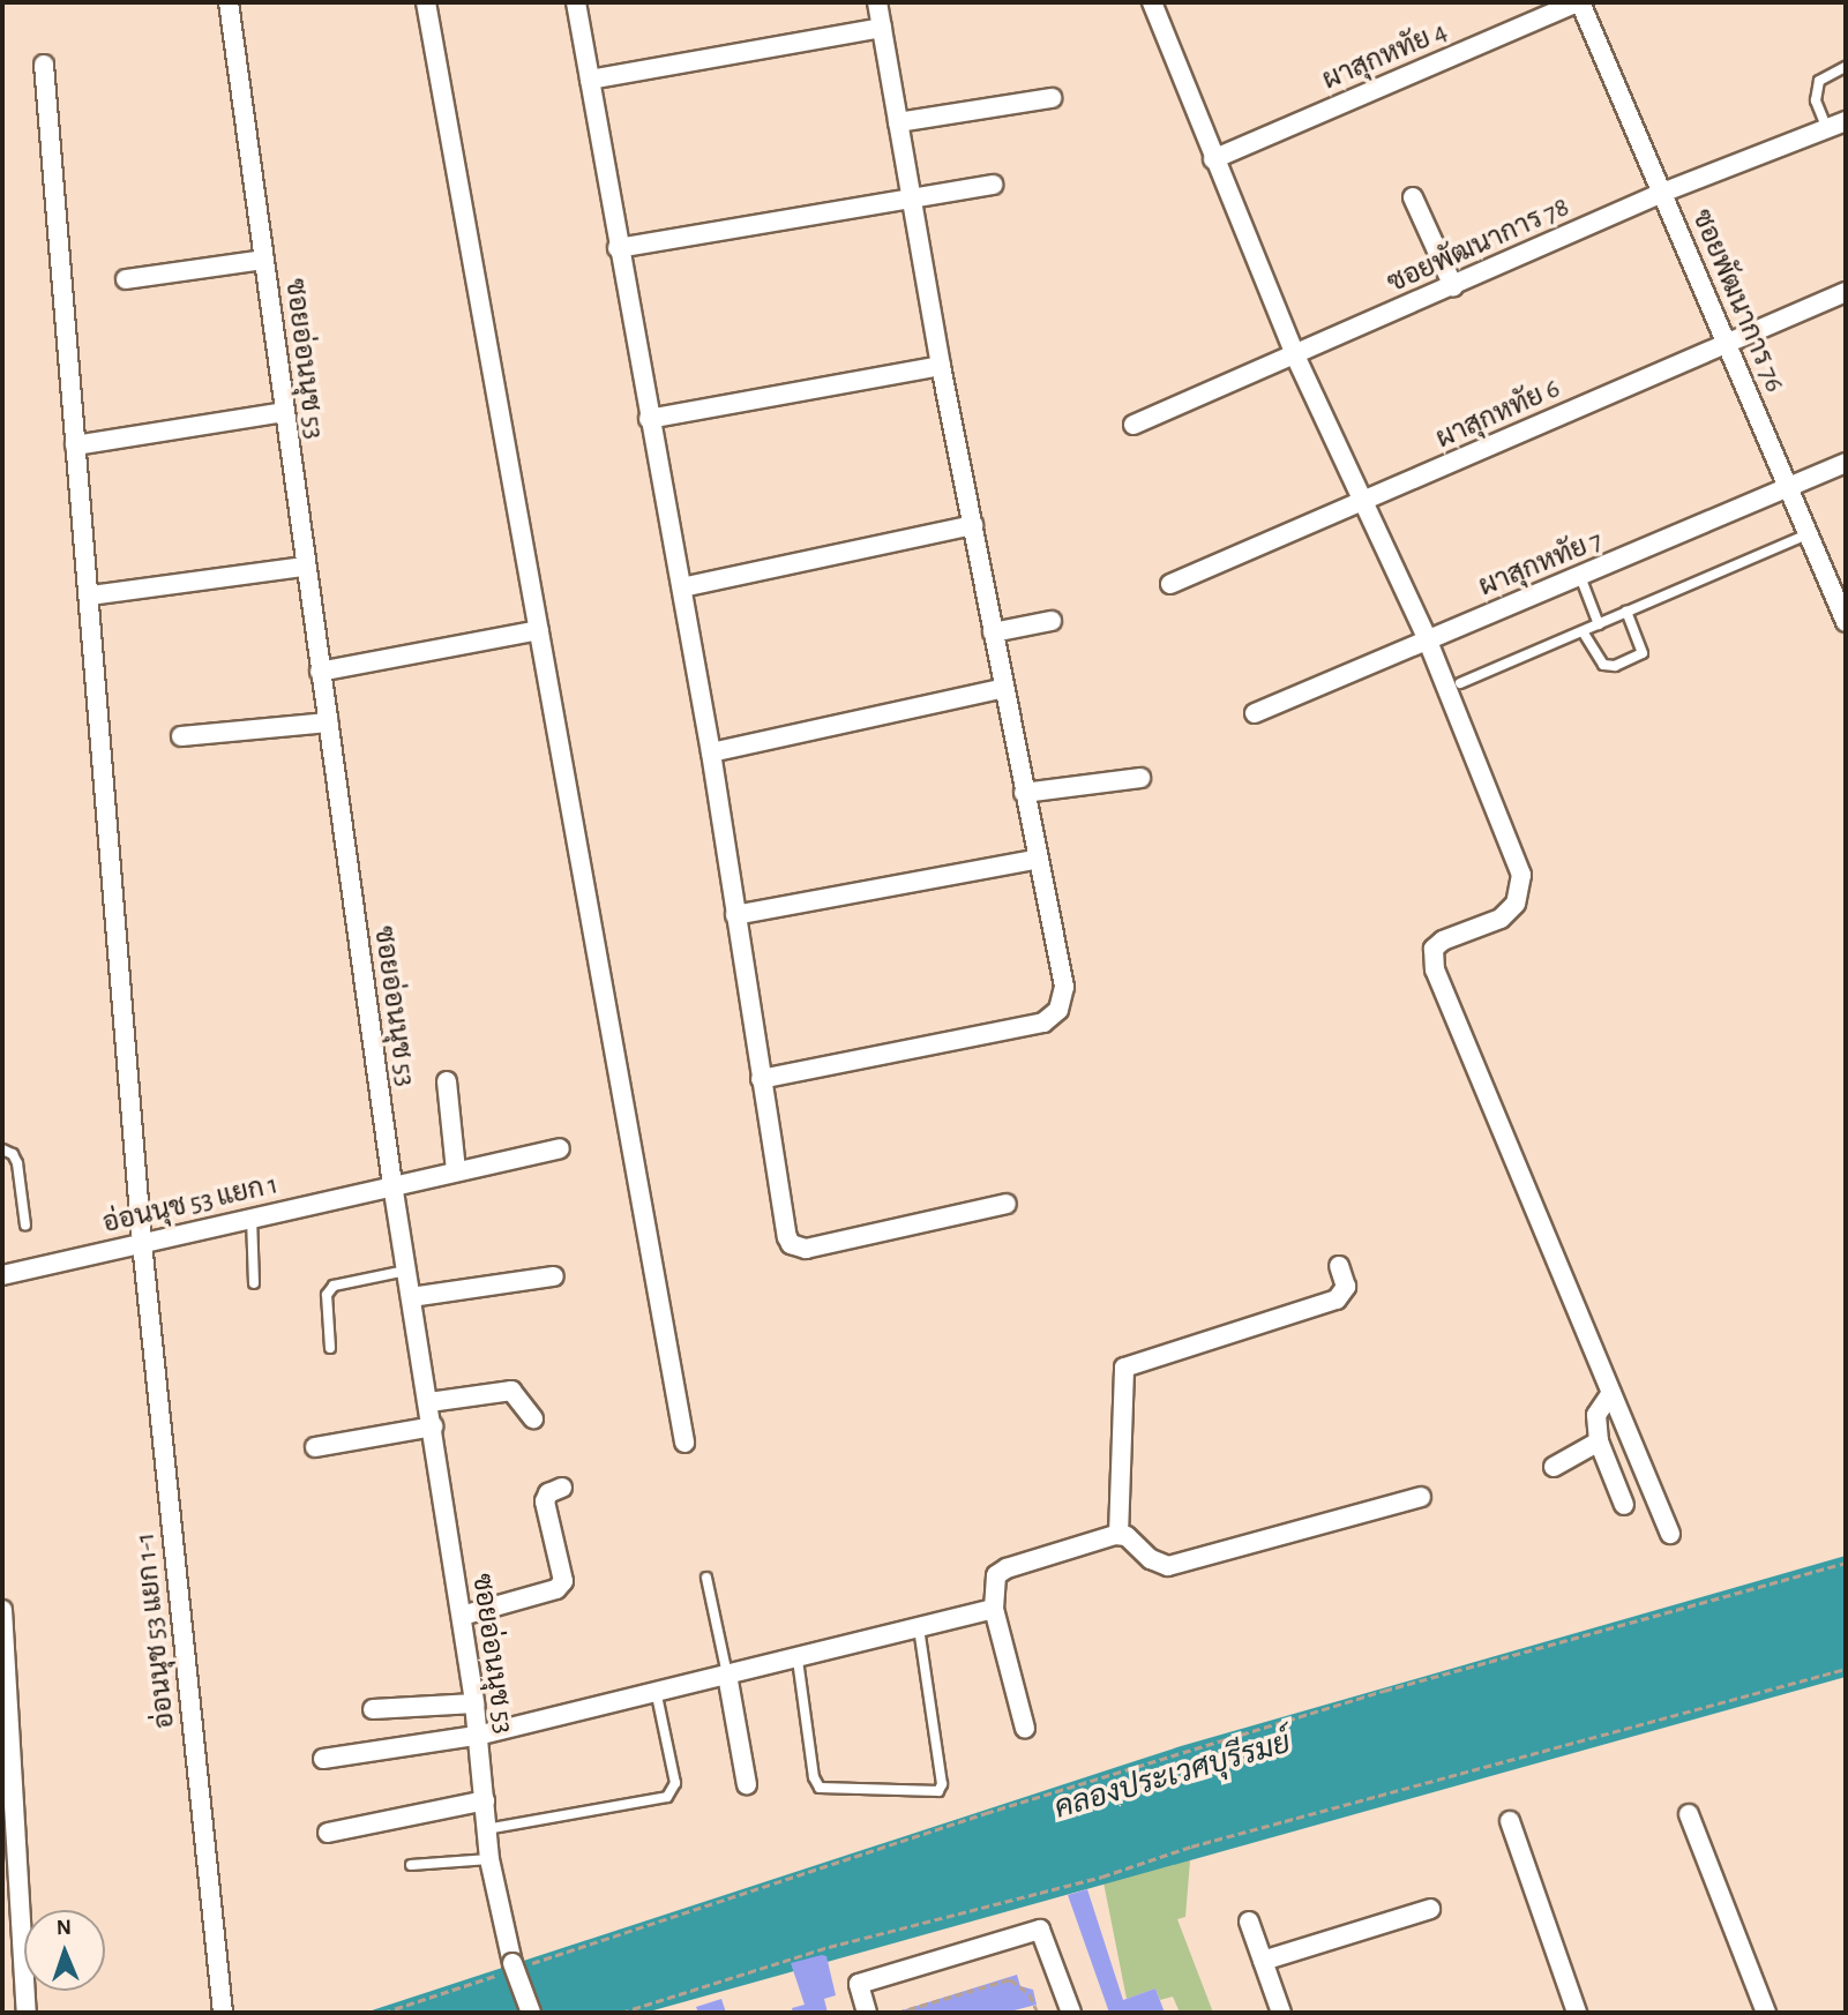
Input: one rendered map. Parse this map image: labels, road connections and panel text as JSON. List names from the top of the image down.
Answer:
{
  "streets": {
    "street": [
      "ผาสุกหทัย 4",
      "ซอยพัฒนาการ 78",
      "ซอยพัฒนาการ 76",
      "ซอยอ่อนนุช 53",
      "ผาสุกหทัย 6",
      "ผาสุกหทัย 7",
      "อ่อนนุช 53 แยก 1",
      "อ่อนนุช 53 แยก 1-1"
    ]
  },
  "crossings": [
    ["ผาสุกหทัย 4", "ซอยพัฒนาการ 76"],
    ["ซอยพัฒนาการ 78", "ซอยพัฒนาการ 76"],
    ["ซอยพัฒนาการ 76", "ผาสุกหทัย 6"],
    ["ซอยพัฒนาการ 76", "ผาสุกหทัย 7"],
    ["ซอยอ่อนนุช 53", "อ่อนนุช 53 แยก 1"],
    ["อ่อนนุช 53 แยก 1", "อ่อนนุช 53 แยก 1-1"]
  ],
  "water": ["คลองประเวศบุรีรมย์"],
  "north": "top"
}
